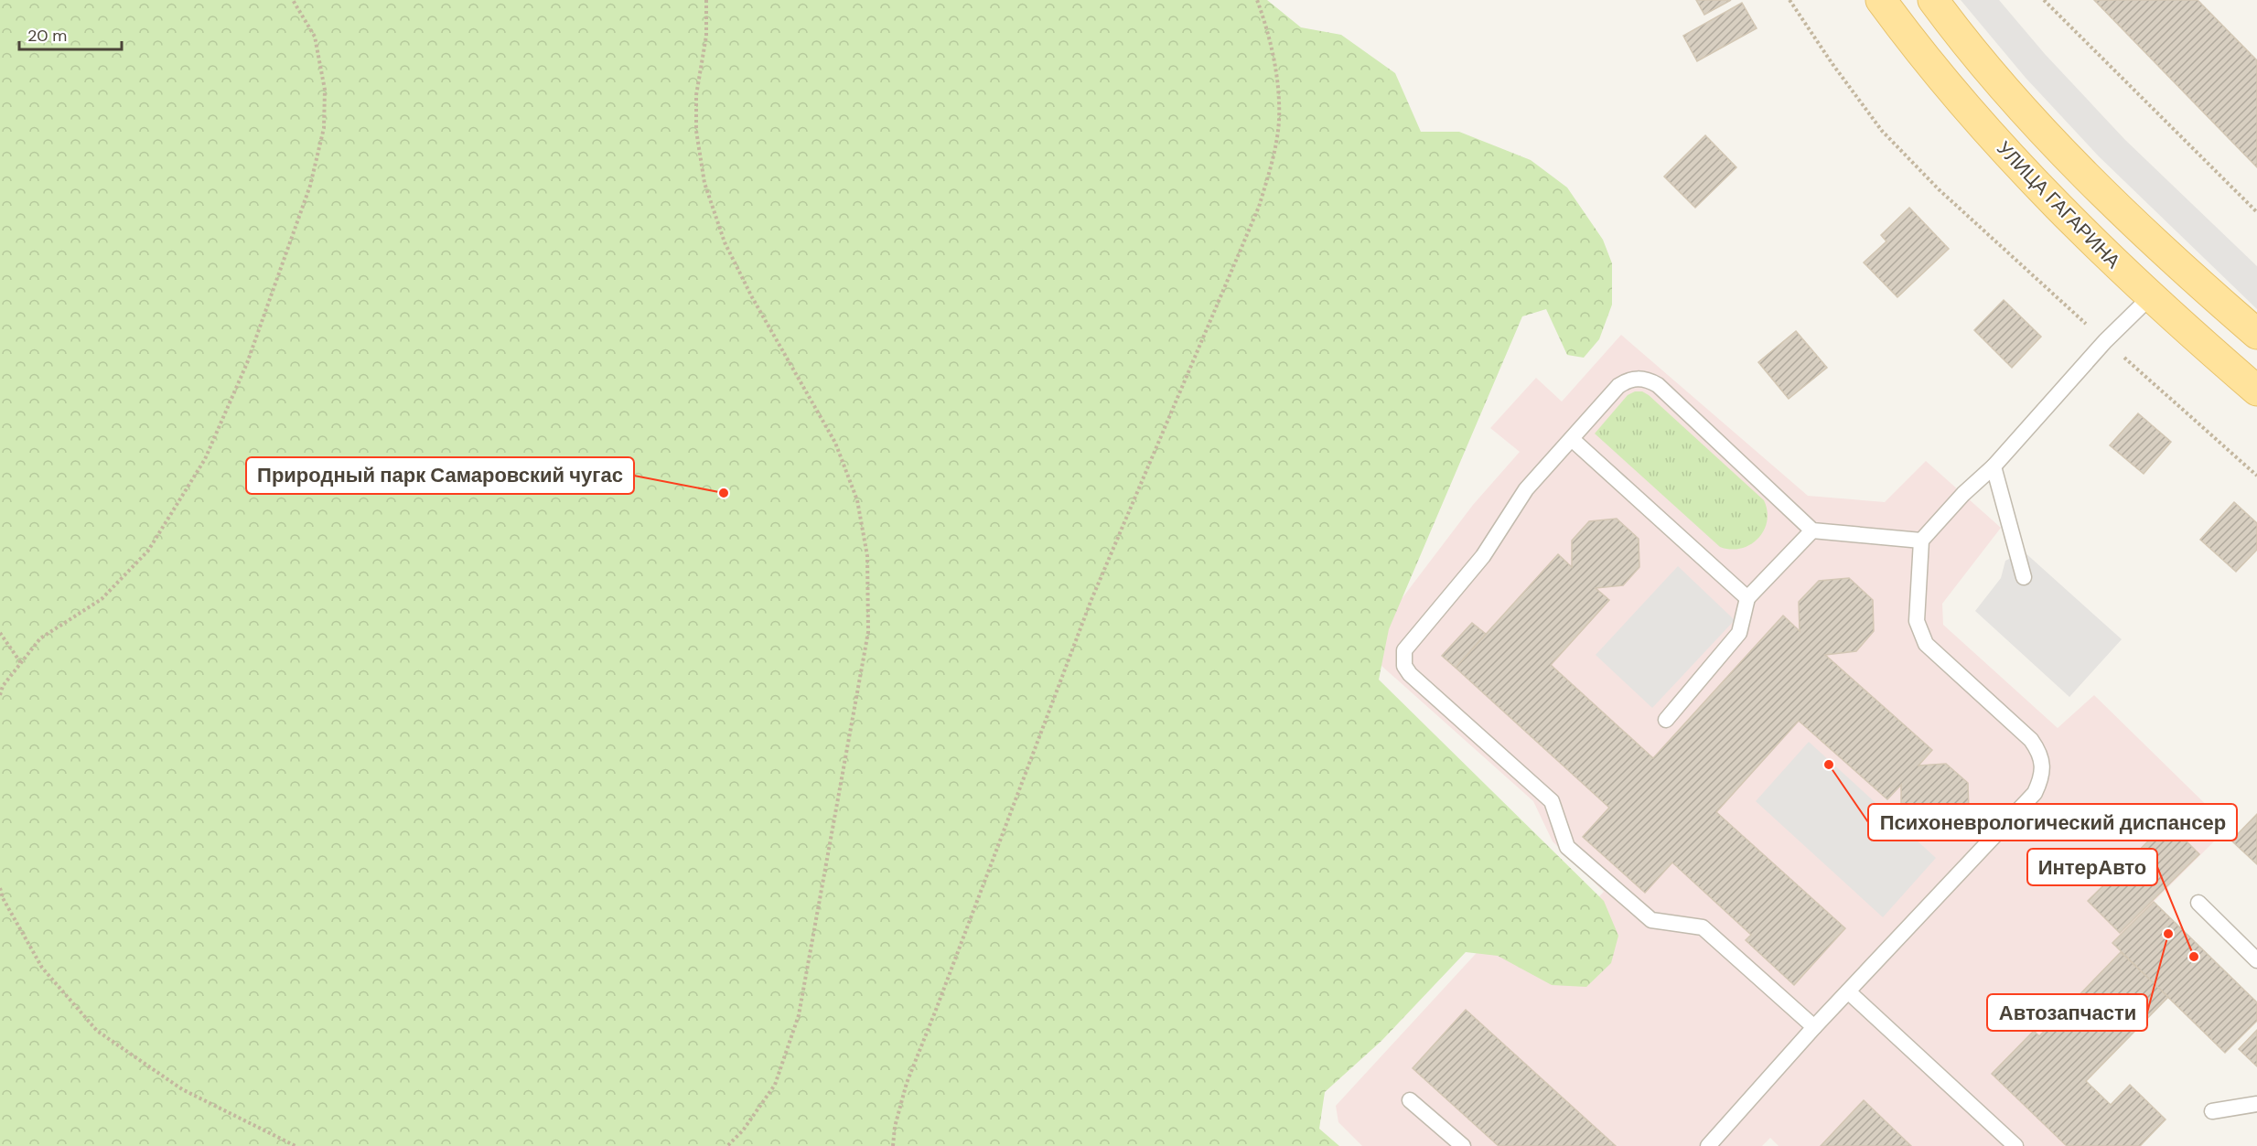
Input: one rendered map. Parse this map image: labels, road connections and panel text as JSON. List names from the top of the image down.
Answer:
{
  "streets": {
    "main road": ["УЛИЦА ГАГАРИНА"]
  },
  "places": [
    "Природный парк Самаровский чугас",
    "Психоневрологический диспансер",
    "Автозапчасти",
    "ИнтерАвто"
  ],
  "scale_bar": "20 m"
}
